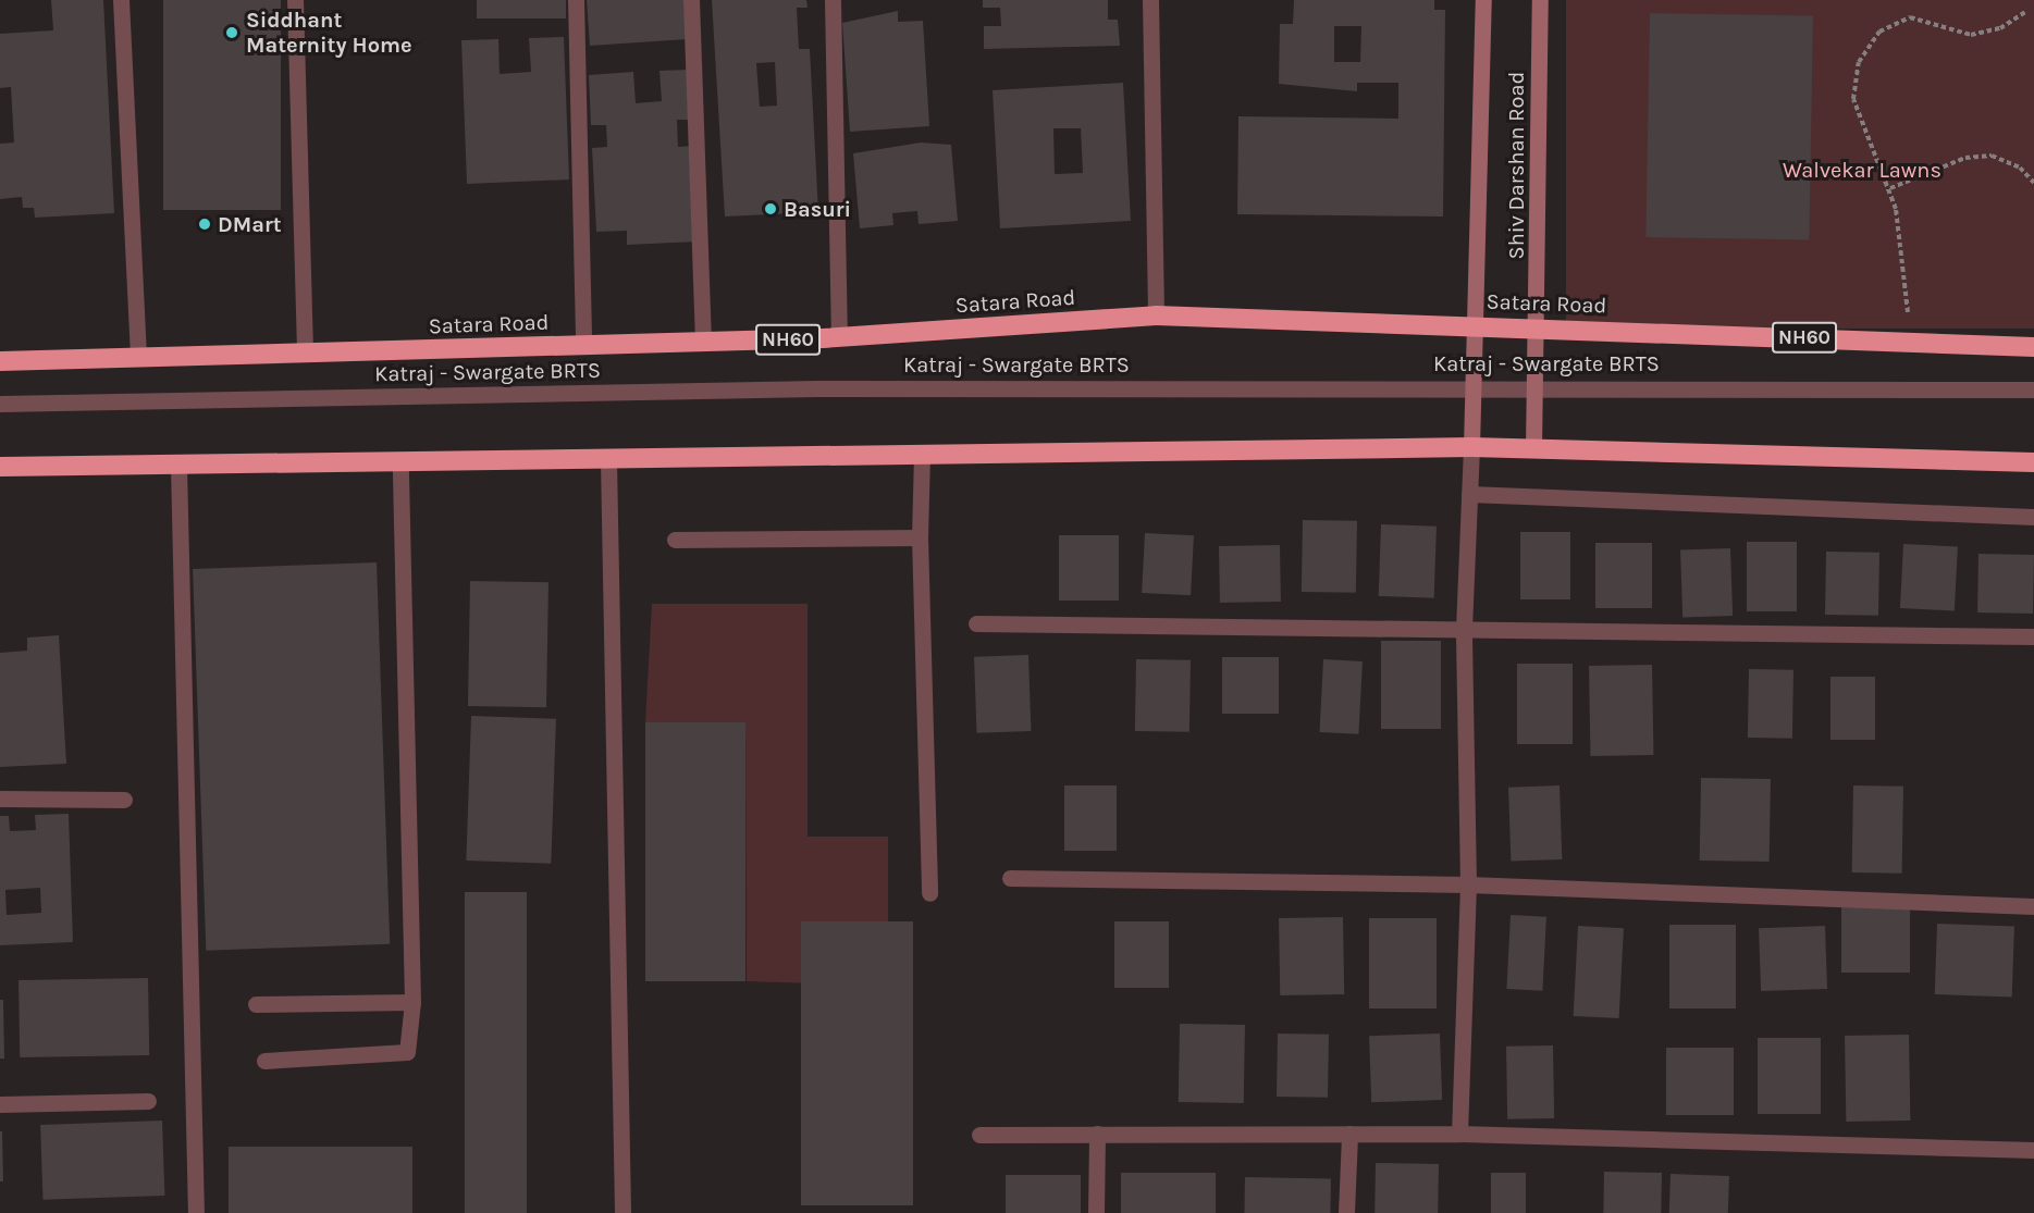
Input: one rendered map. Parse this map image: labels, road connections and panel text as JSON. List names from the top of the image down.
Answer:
{
  "streets": {
    "highway": ["Satara Road", "NH60"],
    "street": ["Shiv Darshan Road", "Katraj - Swargate BRTS"]
  },
  "crossings": [
    ["Shiv Darshan Road", "Satara Road"],
    ["Shiv Darshan Road", "Katraj - Swargate BRTS"]
  ],
  "parks": ["Walvekar Lawns"],
  "places": ["Siddhant Maternity Home", "Basuri", "DMart"]
}
